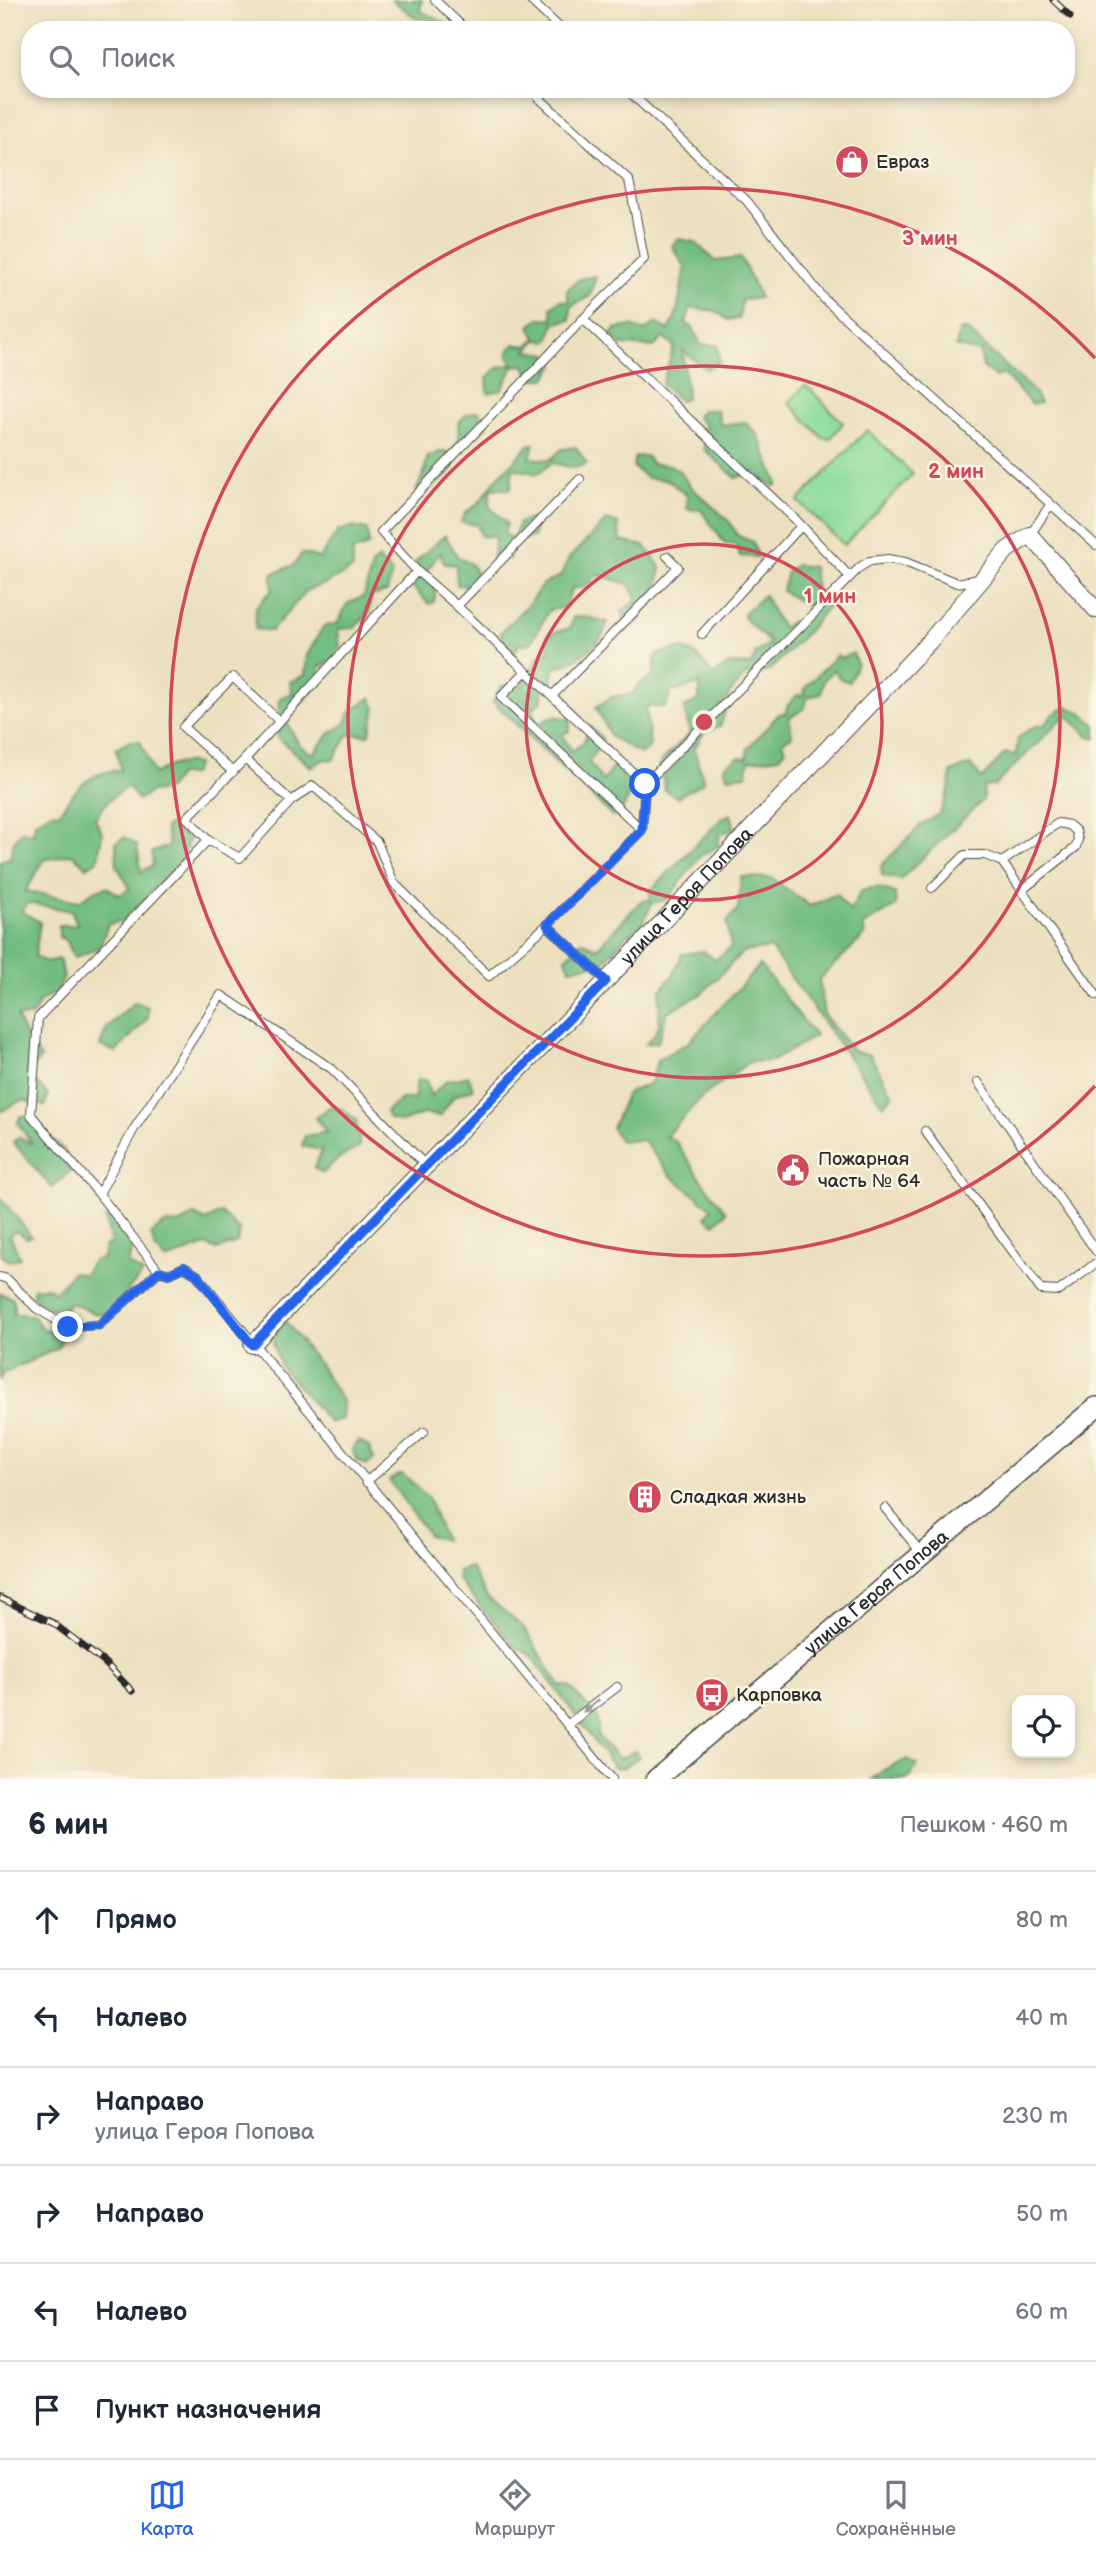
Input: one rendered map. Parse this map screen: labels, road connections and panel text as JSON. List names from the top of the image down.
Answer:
{
  "streets": {
    "street": ["улица Героя Попова"]
  },
  "places": {
    "shop": ["Евраз"],
    "public building": ["Пожарная часть № 64"],
    "building": ["Сладкая жизнь"],
    "bus stop": ["Карповка"]
  },
  "page": {
    "search": "Поиск",
    "heading": ["6 мин", "Пешком · 460 m"],
    "list": [
      ["Прямо", "80 m"],
      ["Налево", "40 m"],
      ["Направо", "улица Героя Попова", "230 m"],
      ["Направо", "50 m"],
      ["Налево", "60 m"],
      "Пункт назначения"
    ],
    "nav": ["Карта", "Маршрут", "Сохранённые"]
  },
  "rings": ["3 мин", "2 мин", "1 мин"]
}
